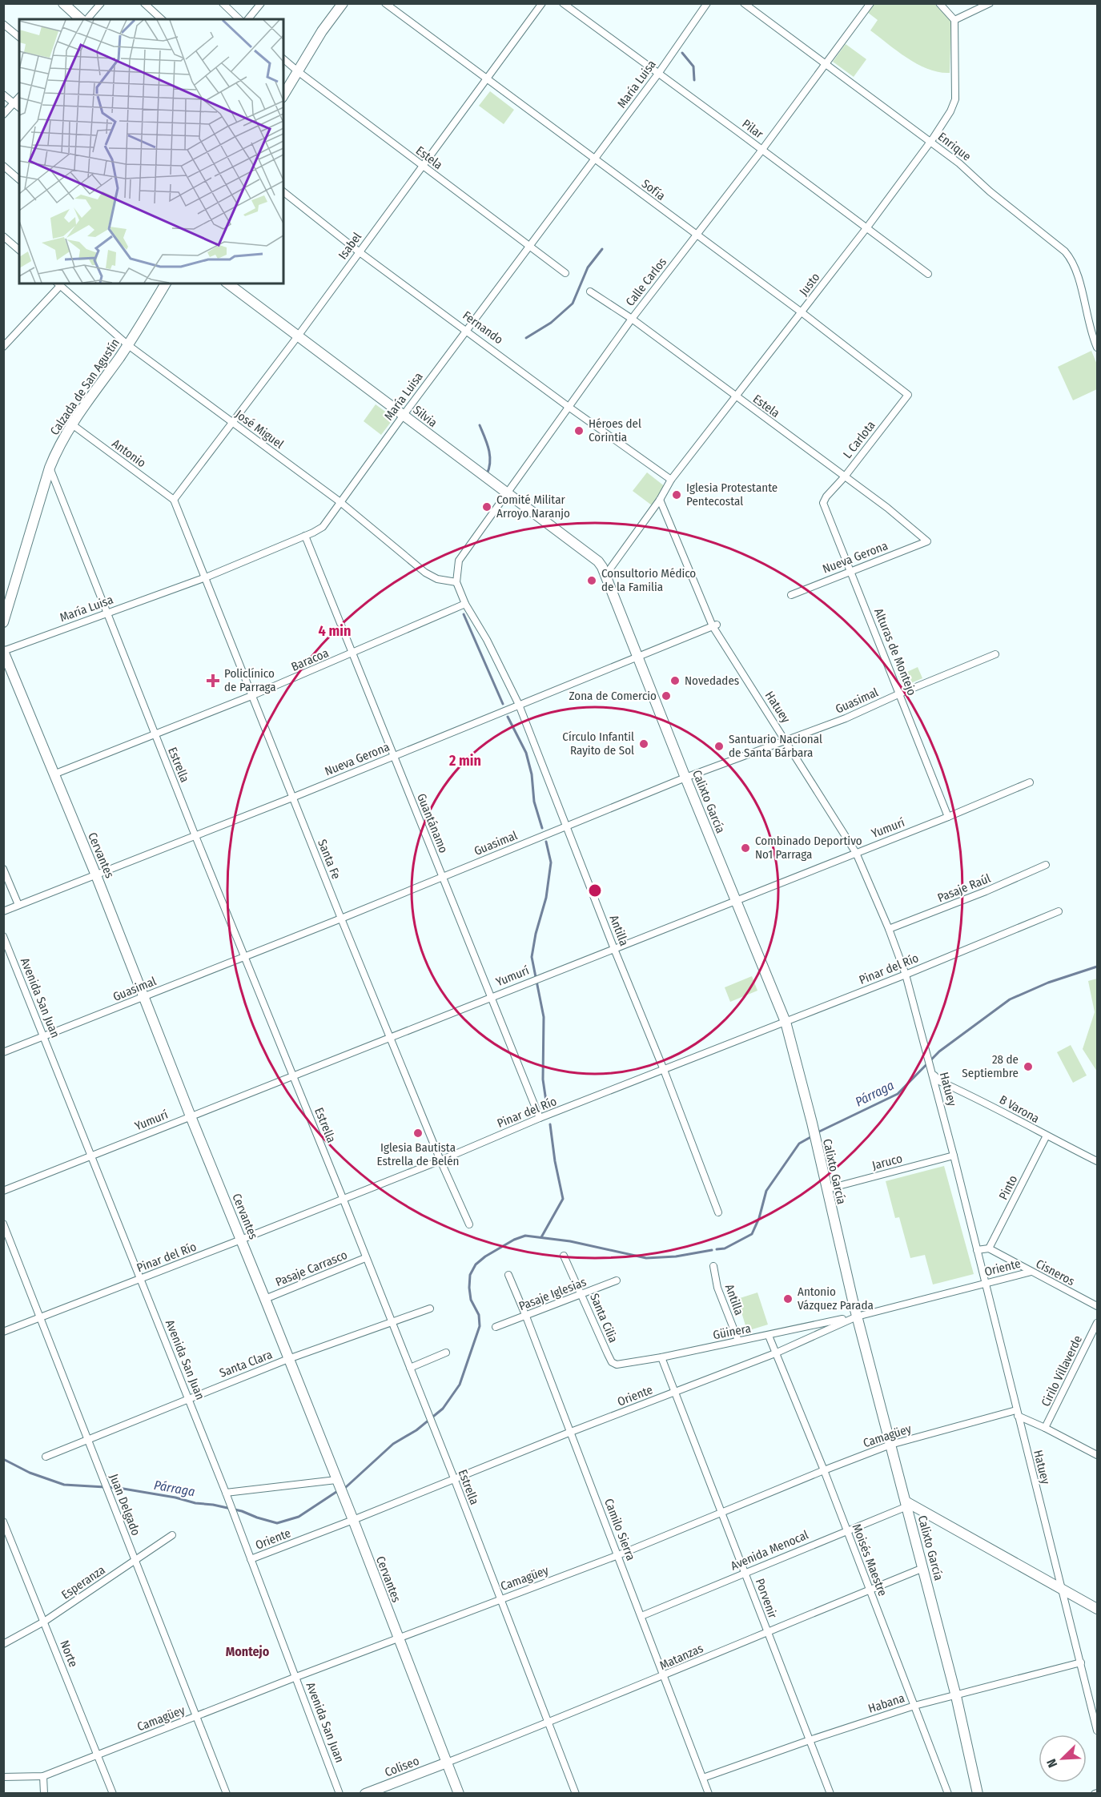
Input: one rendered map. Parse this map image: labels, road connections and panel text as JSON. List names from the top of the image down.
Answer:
{
  "streets": {
    "main road": [
      "Calzada de San Agustín",
      "Silvia",
      "Calixto García",
      "Cervantes",
      "Coliseo"
    ],
    "street": [
      "María Luisa",
      "Pilar",
      "Enrique",
      "Estela",
      "Sofía",
      "Isabel",
      "Calle Carlos",
      "Justo",
      "Fernando",
      "José Miguel",
      "L Carlota",
      "Antonio",
      "Nueva Gerona",
      "Alturas de Montejo",
      "Baracoa",
      "Guasimal",
      "Hatuey",
      "Estrella",
      "Guantánamo",
      "Yumurí",
      "Santa Fe",
      "Pasaje Raúl",
      "Antilla",
      "Pinar del Río",
      "Avenida San Juan",
      "B Varona",
      "Jaruco",
      "Pinto",
      "Oriente",
      "Pasaje Carrasco",
      "Cisneros",
      "Pasaje Iglesias",
      "Santa Cilia",
      "Güinera",
      "Santa Clara",
      "Cirilo Villaverde",
      "Camagüey",
      "Juan Delgado",
      "Camilo Sierra",
      "Avenida Menocal",
      "Moisés Maestre",
      "Esperanza",
      "Porvenir",
      "Norte",
      "Matanzas",
      "Habana"
    ]
  },
  "crossings": [
    ["María Luisa", "Pilar"],
    ["María Luisa", "Estela"],
    ["María Luisa", "Sofía"],
    ["María Luisa", "Fernando"],
    ["María Luisa", "Silvia"],
    ["María Luisa", "José Miguel"],
    ["María Luisa", "Estrella"],
    ["María Luisa", "Guantánamo"],
    ["María Luisa", "Cervantes"],
    ["María Luisa", "Santa Fe"],
    ["Pilar", "Calle Carlos"],
    ["Pilar", "Justo"],
    ["Enrique", "Calle Carlos"],
    ["Enrique", "Justo"],
    ["Estela", "Isabel"],
    ["Estela", "Calle Carlos"],
    ["Estela", "Justo"],
    ["Estela", "L Carlota"],
    ["Estela", "Nueva Gerona"],
    ["Sofía", "Isabel"],
    ["Sofía", "Calle Carlos"],
    ["Sofía", "Justo"],
    ["Sofía", "L Carlota"],
    ["Isabel", "Fernando"],
    ["Isabel", "Silvia"],
    ["Isabel", "José Miguel"],
    ["Isabel", "Antonio"],
    ["Isabel", "Santa Fe"],
    ["Calle Carlos", "Fernando"],
    ["Calle Carlos", "Silvia"],
    ["Calle Carlos", "José Miguel"],
    ["Calle Carlos", "Antilla"],
    ["Justo", "Fernando"],
    ["Justo", "Silvia"],
    ["Justo", "Hatuey"],
    ["Justo", "Calixto García"],
    ["Calzada de San Agustín", "José Miguel"],
    ["Calzada de San Agustín", "Antonio"],
    ["Calzada de San Agustín", "Estrella"],
    ["Silvia", "Calixto García"],
    ["José Miguel", "Antilla"],
    ["L Carlota", "Alturas de Montejo"],
    ["Antonio", "Santa Fe"],
    ["Nueva Gerona", "Alturas de Montejo"],
    ["Nueva Gerona", "Hatuey"],
    ["Nueva Gerona", "Estrella"],
    ["Nueva Gerona", "Calixto García"],
    ["Nueva Gerona", "Guantánamo"],
    ["Nueva Gerona", "Cervantes"],
    ["Nueva Gerona", "Santa Fe"],
    ["Nueva Gerona", "Antilla"],
    ["Alturas de Montejo", "Guasimal"],
    ["Alturas de Montejo", "Yumurí"],
    ["Baracoa", "Estrella"],
    ["Baracoa", "Guantánamo"],
    ["Baracoa", "Cervantes"],
    ["Baracoa", "Santa Fe"],
    ["Baracoa", "Antilla"],
    ["Guasimal", "Hatuey"],
    ["Guasimal", "Estrella"],
    ["Guasimal", "Calixto García"],
    ["Guasimal", "Guantánamo"],
    ["Guasimal", "Cervantes"],
    ["Guasimal", "Santa Fe"],
    ["Guasimal", "Antilla"],
    ["Guasimal", "Avenida San Juan"],
    ["Hatuey", "Yumurí"],
    ["Hatuey", "Pasaje Raúl"],
    ["Hatuey", "Pinar del Río"],
    ["Hatuey", "B Varona"],
    ["Hatuey", "Jaruco"],
    ["Hatuey", "Oriente"],
    ["Hatuey", "Camagüey"],
    ["Hatuey", "Habana"],
    ["Estrella", "Yumurí"],
    ["Estrella", "Pinar del Río"],
    ["Estrella", "Oriente"],
    ["Estrella", "Pasaje Carrasco"],
    ["Estrella", "Santa Clara"],
    ["Estrella", "Camagüey"],
    ["Estrella", "Matanzas"],
    ["Calixto García", "Yumurí"],
    ["Calixto García", "Pinar del Río"],
    ["Calixto García", "Jaruco"],
    ["Calixto García", "Oriente"],
    ["Calixto García", "Güinera"],
    ["Calixto García", "Camagüey"],
    ["Calixto García", "Avenida Menocal"],
    ["Calixto García", "Matanzas"],
    ["Calixto García", "Habana"],
    ["Guantánamo", "Yumurí"],
    ["Guantánamo", "Pinar del Río"],
    ["Yumurí", "Cervantes"],
    ["Yumurí", "Santa Fe"],
    ["Yumurí", "Antilla"],
    ["Yumurí", "Avenida San Juan"],
    ["Cervantes", "Pinar del Río"],
    ["Cervantes", "Oriente"],
    ["Cervantes", "Pasaje Carrasco"],
    ["Cervantes", "Santa Clara"],
    ["Cervantes", "Camagüey"],
    ["Cervantes", "Matanzas"],
    ["Cervantes", "Coliseo"],
    ["Santa Fe", "Pinar del Río"],
    ["Antilla", "Pinar del Río"],
    ["Antilla", "Güinera"],
    ["Pinar del Río", "Avenida San Juan"],
    ["Pinar del Río", "Juan Delgado"],
    ["Avenida San Juan", "Oriente"],
    ["Avenida San Juan", "Santa Clara"],
    ["Avenida San Juan", "Camagüey"],
    ["B Varona", "Pinto"],
    ["Pinto", "Cisneros"],
    ["Oriente", "Cisneros"],
    ["Oriente", "Güinera"],
    ["Oriente", "Camilo Sierra"],
    ["Oriente", "Moisés Maestre"],
    ["Oriente", "Porvenir"],
    ["Pasaje Iglesias", "Santa Cilia"],
    ["Pasaje Iglesias", "Camilo Sierra"],
    ["Santa Cilia", "Güinera"],
    ["Güinera", "Moisés Maestre"],
    ["Güinera", "Porvenir"],
    ["Santa Clara", "Juan Delgado"],
    ["Camagüey", "Juan Delgado"],
    ["Camagüey", "Camilo Sierra"],
    ["Camagüey", "Moisés Maestre"],
    ["Camagüey", "Porvenir"],
    ["Camagüey", "Norte"],
    ["Juan Delgado", "Esperanza"],
    ["Camilo Sierra", "Avenida Menocal"],
    ["Camilo Sierra", "Matanzas"],
    ["Camilo Sierra", "Habana"],
    ["Avenida Menocal", "Moisés Maestre"],
    ["Avenida Menocal", "Porvenir"],
    ["Moisés Maestre", "Matanzas"],
    ["Moisés Maestre", "Habana"],
    ["Esperanza", "Norte"],
    ["Porvenir", "Matanzas"],
    ["Porvenir", "Habana"],
    ["Matanzas", "Coliseo"]
  ],
  "districts": ["Montejo"],
  "water": ["Párraga"],
  "places": {
    "other": [
      "Héroes del Corintia",
      "Iglesia Protestante Pentecostal",
      "Comité Militar Arroyo Naranjo",
      "Consultorio Médico de la Familia",
      "Novedades",
      "Zona de Comercio",
      "Círculo Infantil Rayito de Sol",
      "Santuario Nacional de Santa Bárbara",
      "Combinado Deportivo No1 Parraga",
      "28 de Septiembre",
      "Iglesia Bautista Estrella de Belén",
      "Antonio Vázquez Parada"
    ],
    "health": ["Policlínico de Parraga"]
  },
  "north": "bottom left",
  "rings": ["4 min", "2 min"]
}
